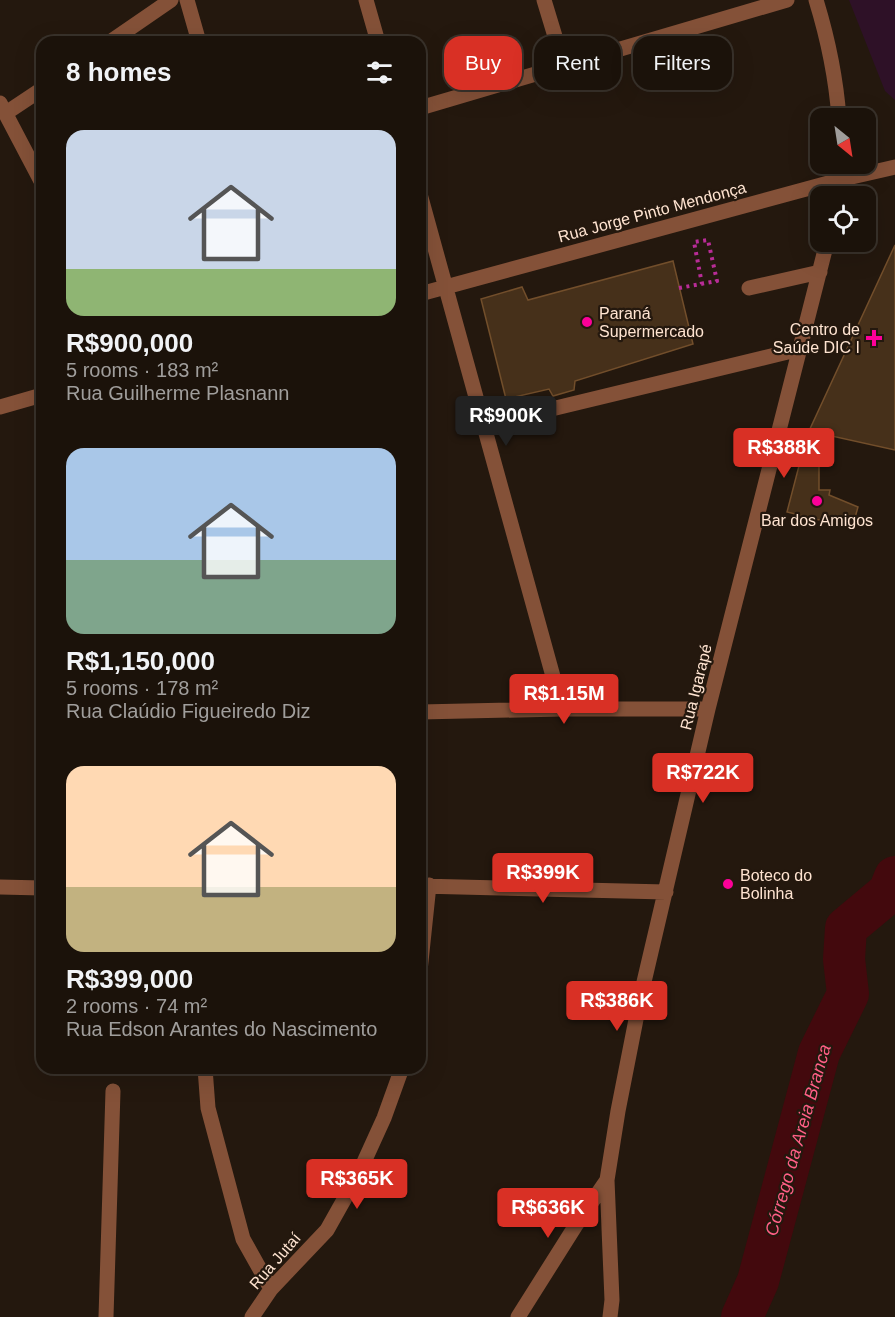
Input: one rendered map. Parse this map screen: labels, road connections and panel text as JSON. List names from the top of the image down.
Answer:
{
  "streets": {
    "street": ["Rua Jorge Pinto Mendonça", "Rua Igarapé", "Rua Jutaí"]
  },
  "water": ["Córrego da Areia Branca"],
  "places": {
    "other": ["Paraná Supermercado", "Bar dos Amigos", "Boteco do Bolinha"],
    "health": ["Centro de Saúde DIC I"]
  },
  "north": "bottom right",
  "page": {
    "chip": ["Buy", "Rent", "Filters"],
    "heading": "8 homes",
    "list": [
      {
        "name": "R$900,000",
        "note": "5 rooms · 183 m² · Rua Guilherme Plasnann"
      },
      {
        "name": "R$1,150,000",
        "note": "5 rooms · 178 m² · Rua Claúdio Figueiredo Diz"
      },
      {
        "name": "R$399,000",
        "note": "2 rooms · 74 m² · Rua Edson Arantes do Nascimento"
      }
    ],
    "price": [
      "R$900K",
      "R$388K",
      "R$1.15M",
      "R$722K",
      "R$399K",
      "R$386K",
      "R$365K",
      "R$636K"
    ]
  }
}
